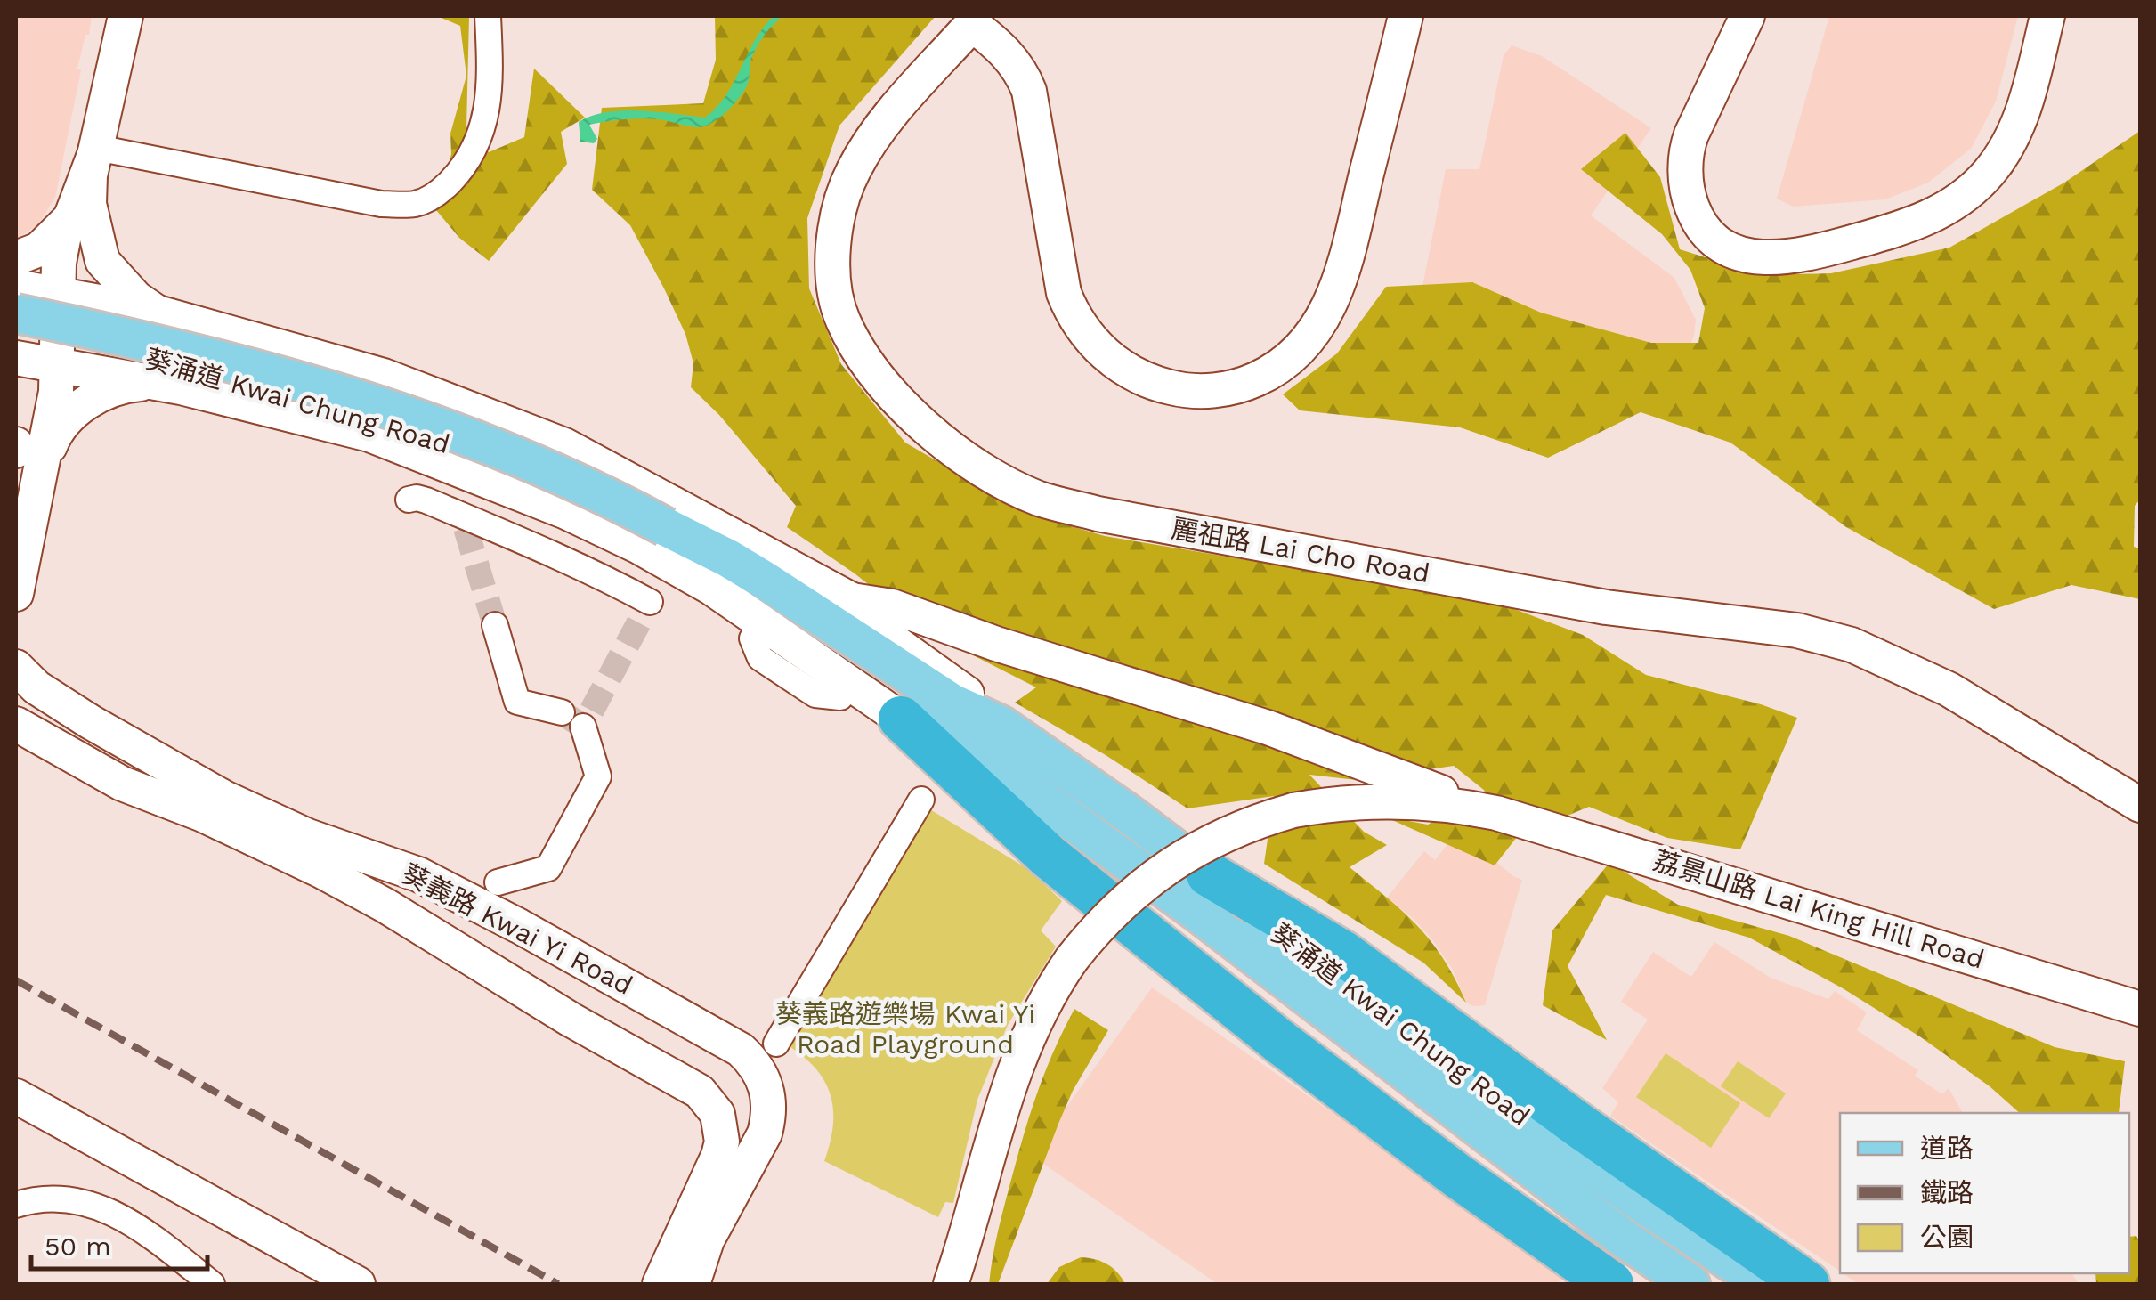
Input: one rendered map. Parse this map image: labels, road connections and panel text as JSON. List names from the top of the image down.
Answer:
{
  "streets": {
    "main road": ["葵涌道 Kwai Chung Road"],
    "street": ["麗祖路 Lai Cho Road", "荔景山路 Lai King Hill Road", "葵義路 Kwai Yi Road"]
  },
  "parks": ["葵義路遊樂場 Kwai Yi Road Playground"],
  "legend": ["道路", "鐵路", "公園"],
  "scale_bar": "50 m"
}
